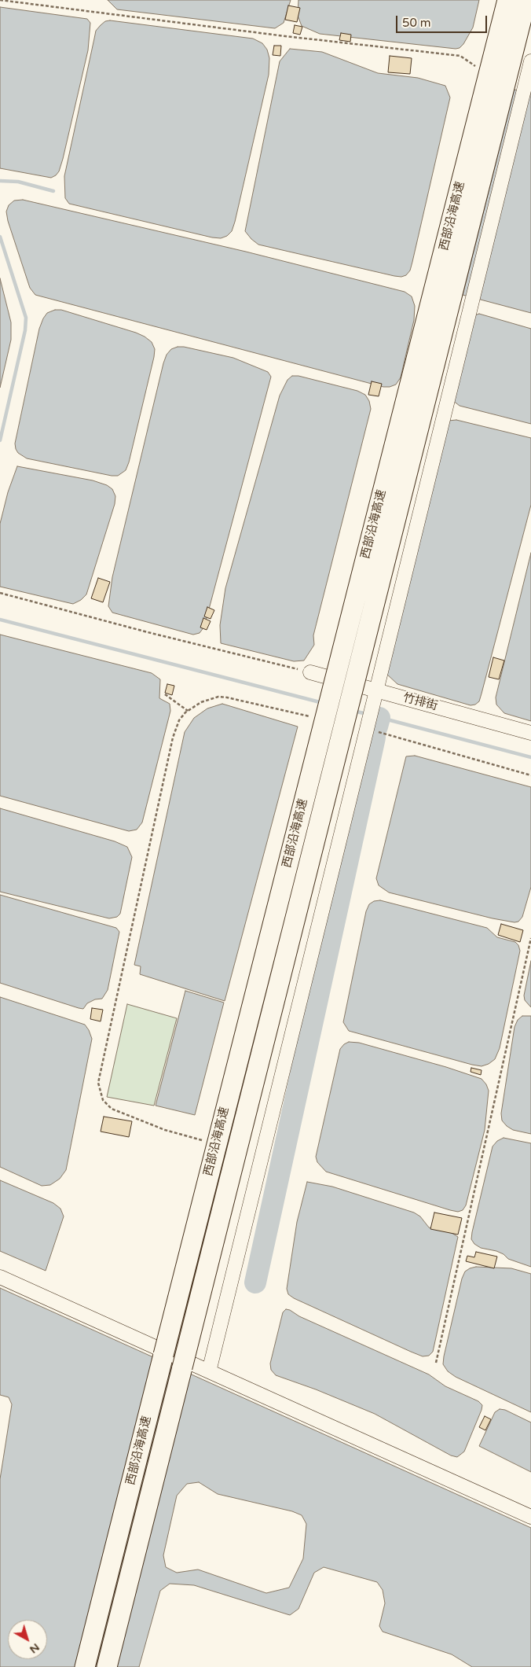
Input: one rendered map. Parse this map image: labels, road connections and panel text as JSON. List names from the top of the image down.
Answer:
{
  "streets": {
    "highway": ["西部沿海高速"],
    "street": ["竹排街"]
  },
  "scale_bar": "50 m",
  "north": "bottom right"
}
